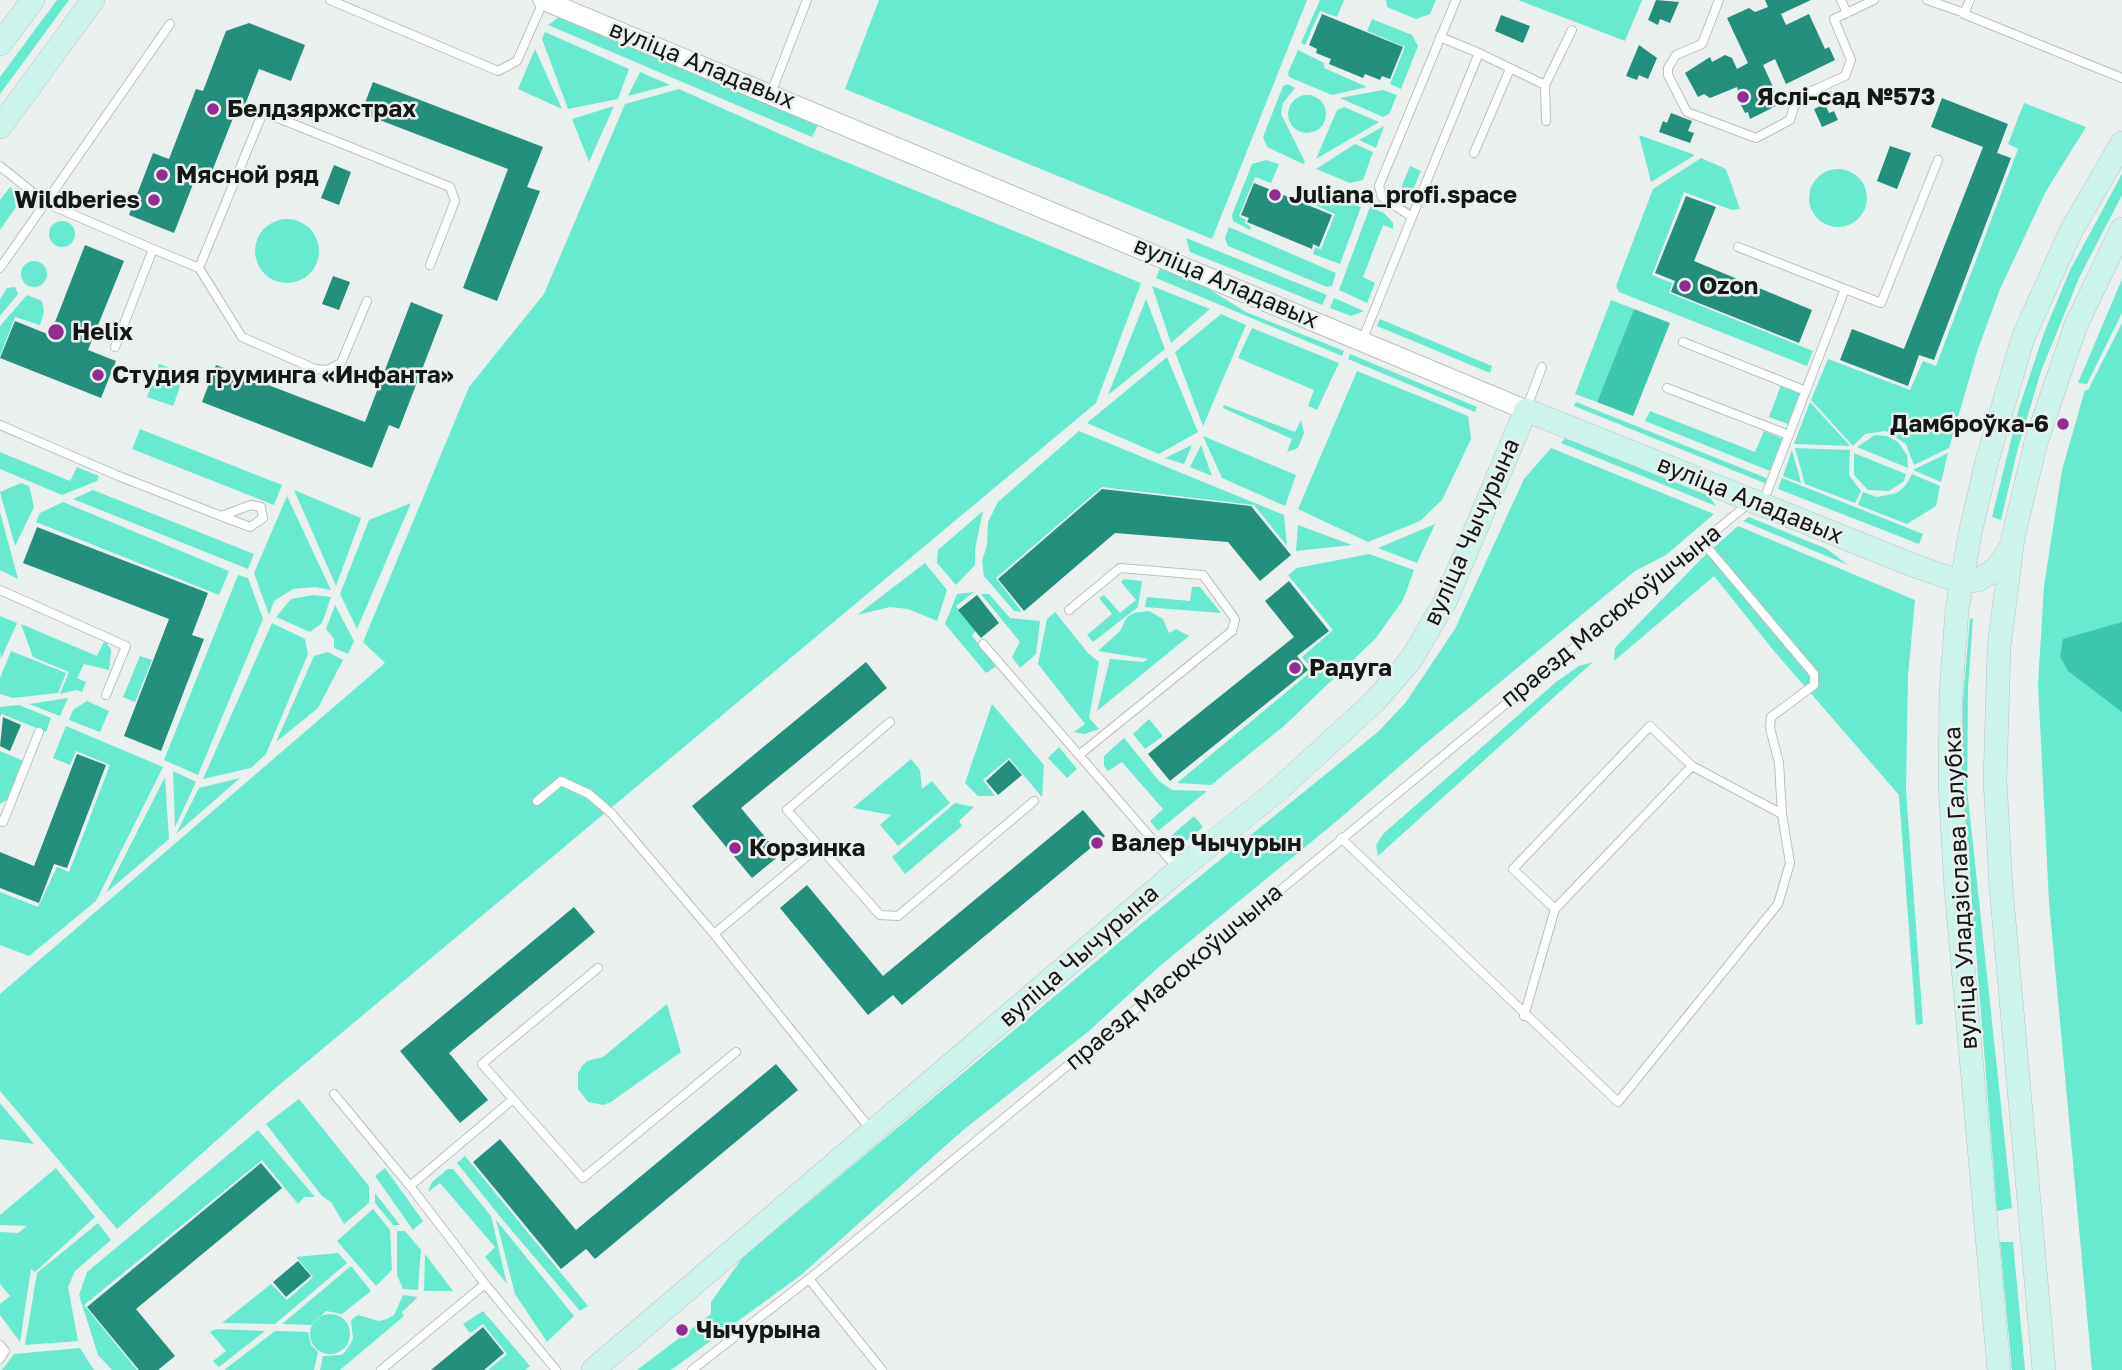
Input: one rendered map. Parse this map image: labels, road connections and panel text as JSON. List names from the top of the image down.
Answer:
{
  "streets": {
    "main road": ["вуліца Аладавых", "вуліца Чычурына", "вуліца Уладзіслава Галубка"],
    "lane": ["праезд Масюкоўшчына"]
  },
  "crossings": [
    ["вуліца Аладавых", "вуліца Чычурына"],
    ["вуліца Аладавых", "праезд Масюкоўшчына"],
    ["вуліца Аладавых", "вуліца Уладзіслава Галубка"]
  ],
  "places": [
    "Яслі-сад №573",
    "Белдзяржстрах",
    "Мясной ряд",
    "Juliana_profi.space",
    "Wildberies",
    "Ozon",
    "Helix",
    "Студия груминга «Инфанта»",
    "Дамброўка-6",
    "Радуга",
    "Валер Чычурын",
    "Корзинка",
    "Чычурына"
  ]
}
